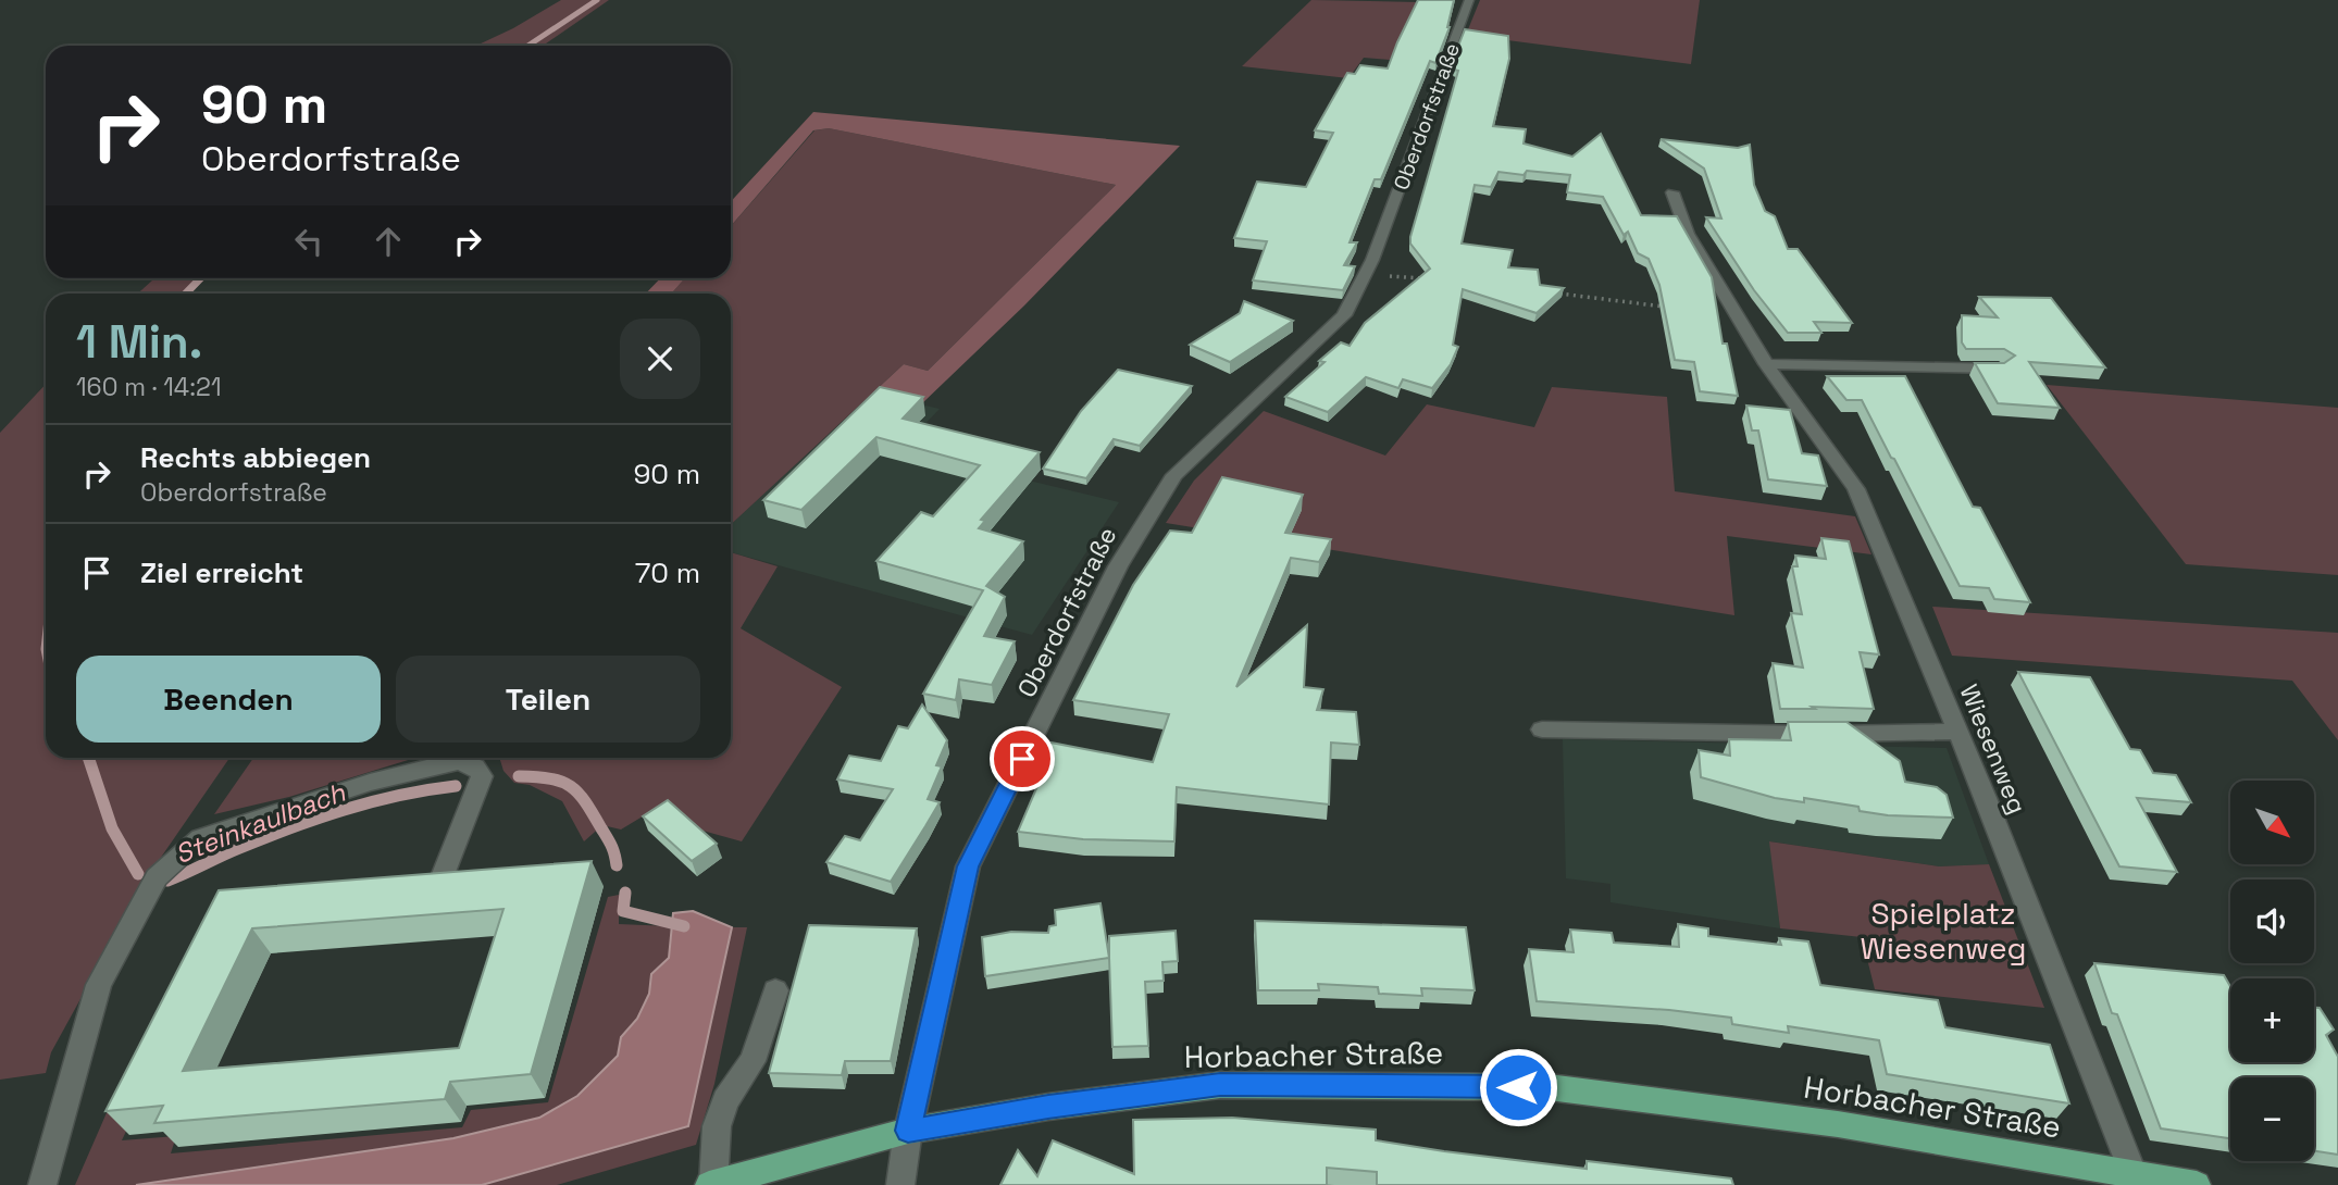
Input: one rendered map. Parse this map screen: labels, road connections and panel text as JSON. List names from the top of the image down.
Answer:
{
  "streets": {
    "main road": ["Horbacher Straße"],
    "street": ["Oberdorfstraße", "Wiesenweg"]
  },
  "crossings": [
    ["Oberdorfstraße", "Horbacher Straße"],
    ["Wiesenweg", "Horbacher Straße"]
  ],
  "water": ["Steinkaulbach"],
  "parks": ["Spielplatz Wiesenweg"],
  "north": "bottom right",
  "page": {
    "turn": ["90 m", "Oberdorfstraße"],
    "heading": ["1 Min.", "160 m · 14:21"],
    "list": [
      {
        "name": "Rechts abbiegen",
        "note": "Oberdorfstraße",
        "value": "90 m"
      },
      {
        "name": "Ziel erreicht",
        "value": "70 m"
      }
    ],
    "buttons": ["Beenden", "Teilen"],
    "map_buttons": ["+", "−"]
  }
}
